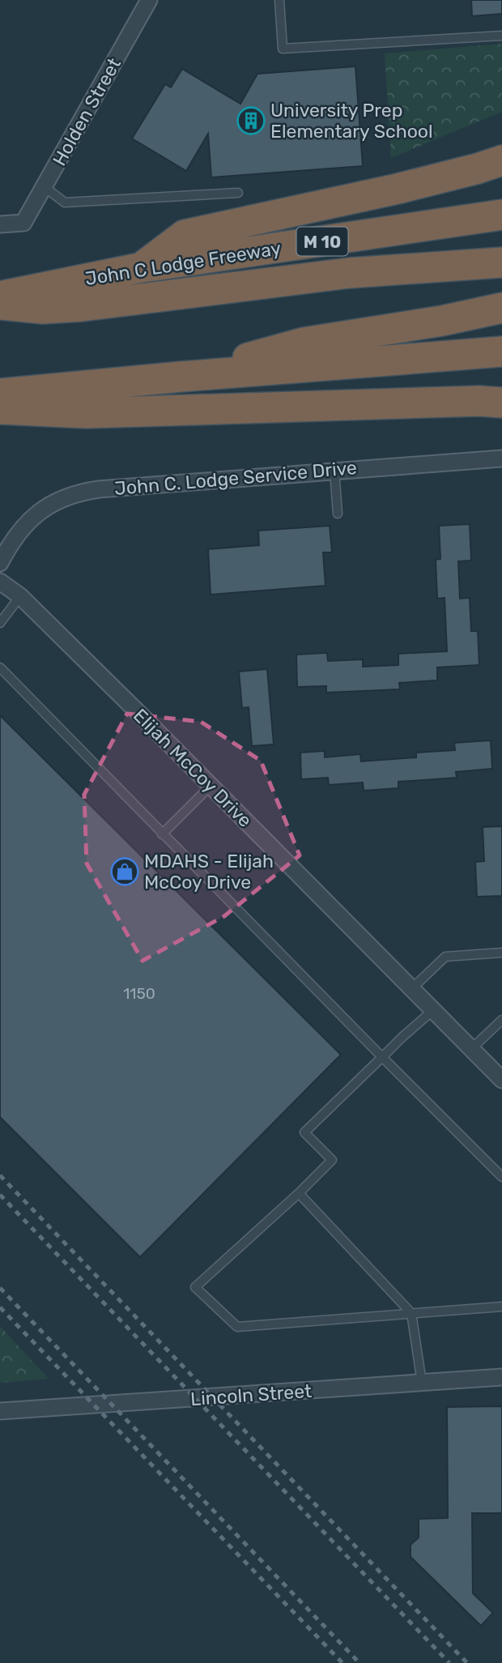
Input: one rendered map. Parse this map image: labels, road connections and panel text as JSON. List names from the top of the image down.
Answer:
{
  "streets": {
    "highway": ["M 10", "John C Lodge Freeway"],
    "street": [
      "Holden Street",
      "John C. Lodge Service Drive",
      "Elijah McCoy Drive",
      "Lincoln Street"
    ]
  },
  "places": {
    "building": ["University Prep Elementary School"],
    "shop": ["MDAHS - Elijah McCoy Drive"]
  },
  "house_numbers": ["1150"]
}
